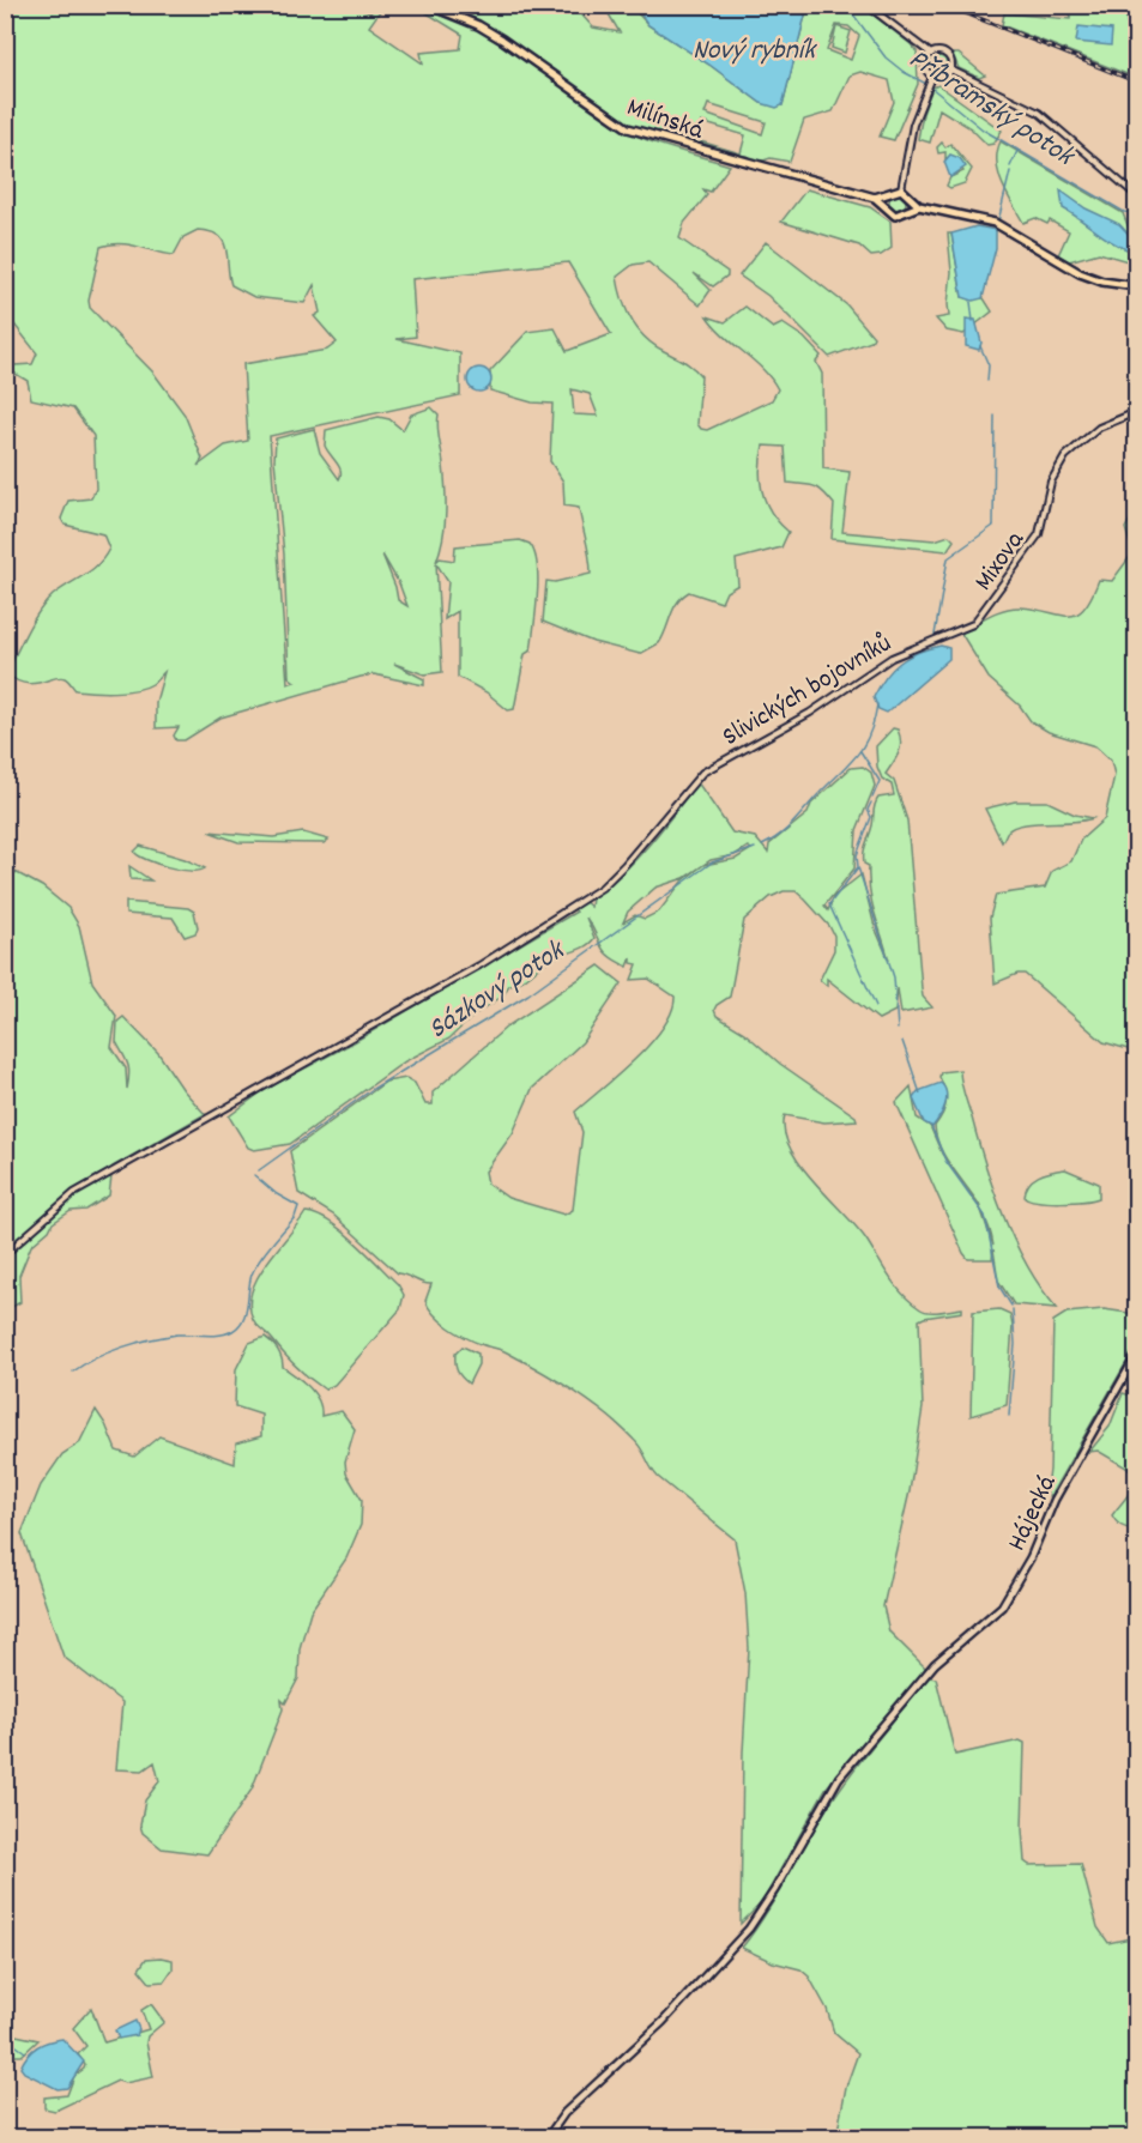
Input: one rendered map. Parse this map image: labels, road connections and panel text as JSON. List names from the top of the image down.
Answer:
{
  "streets": {
    "main road": ["Milínská", "Hájecká"],
    "street": ["Mixova", "Slivických bojovníků"]
  },
  "crossings": [
    ["Mixova", "Slivických bojovníků"]
  ],
  "water": ["Nový rybník", "Příbramský potok", "Sázkový potok"]
}
